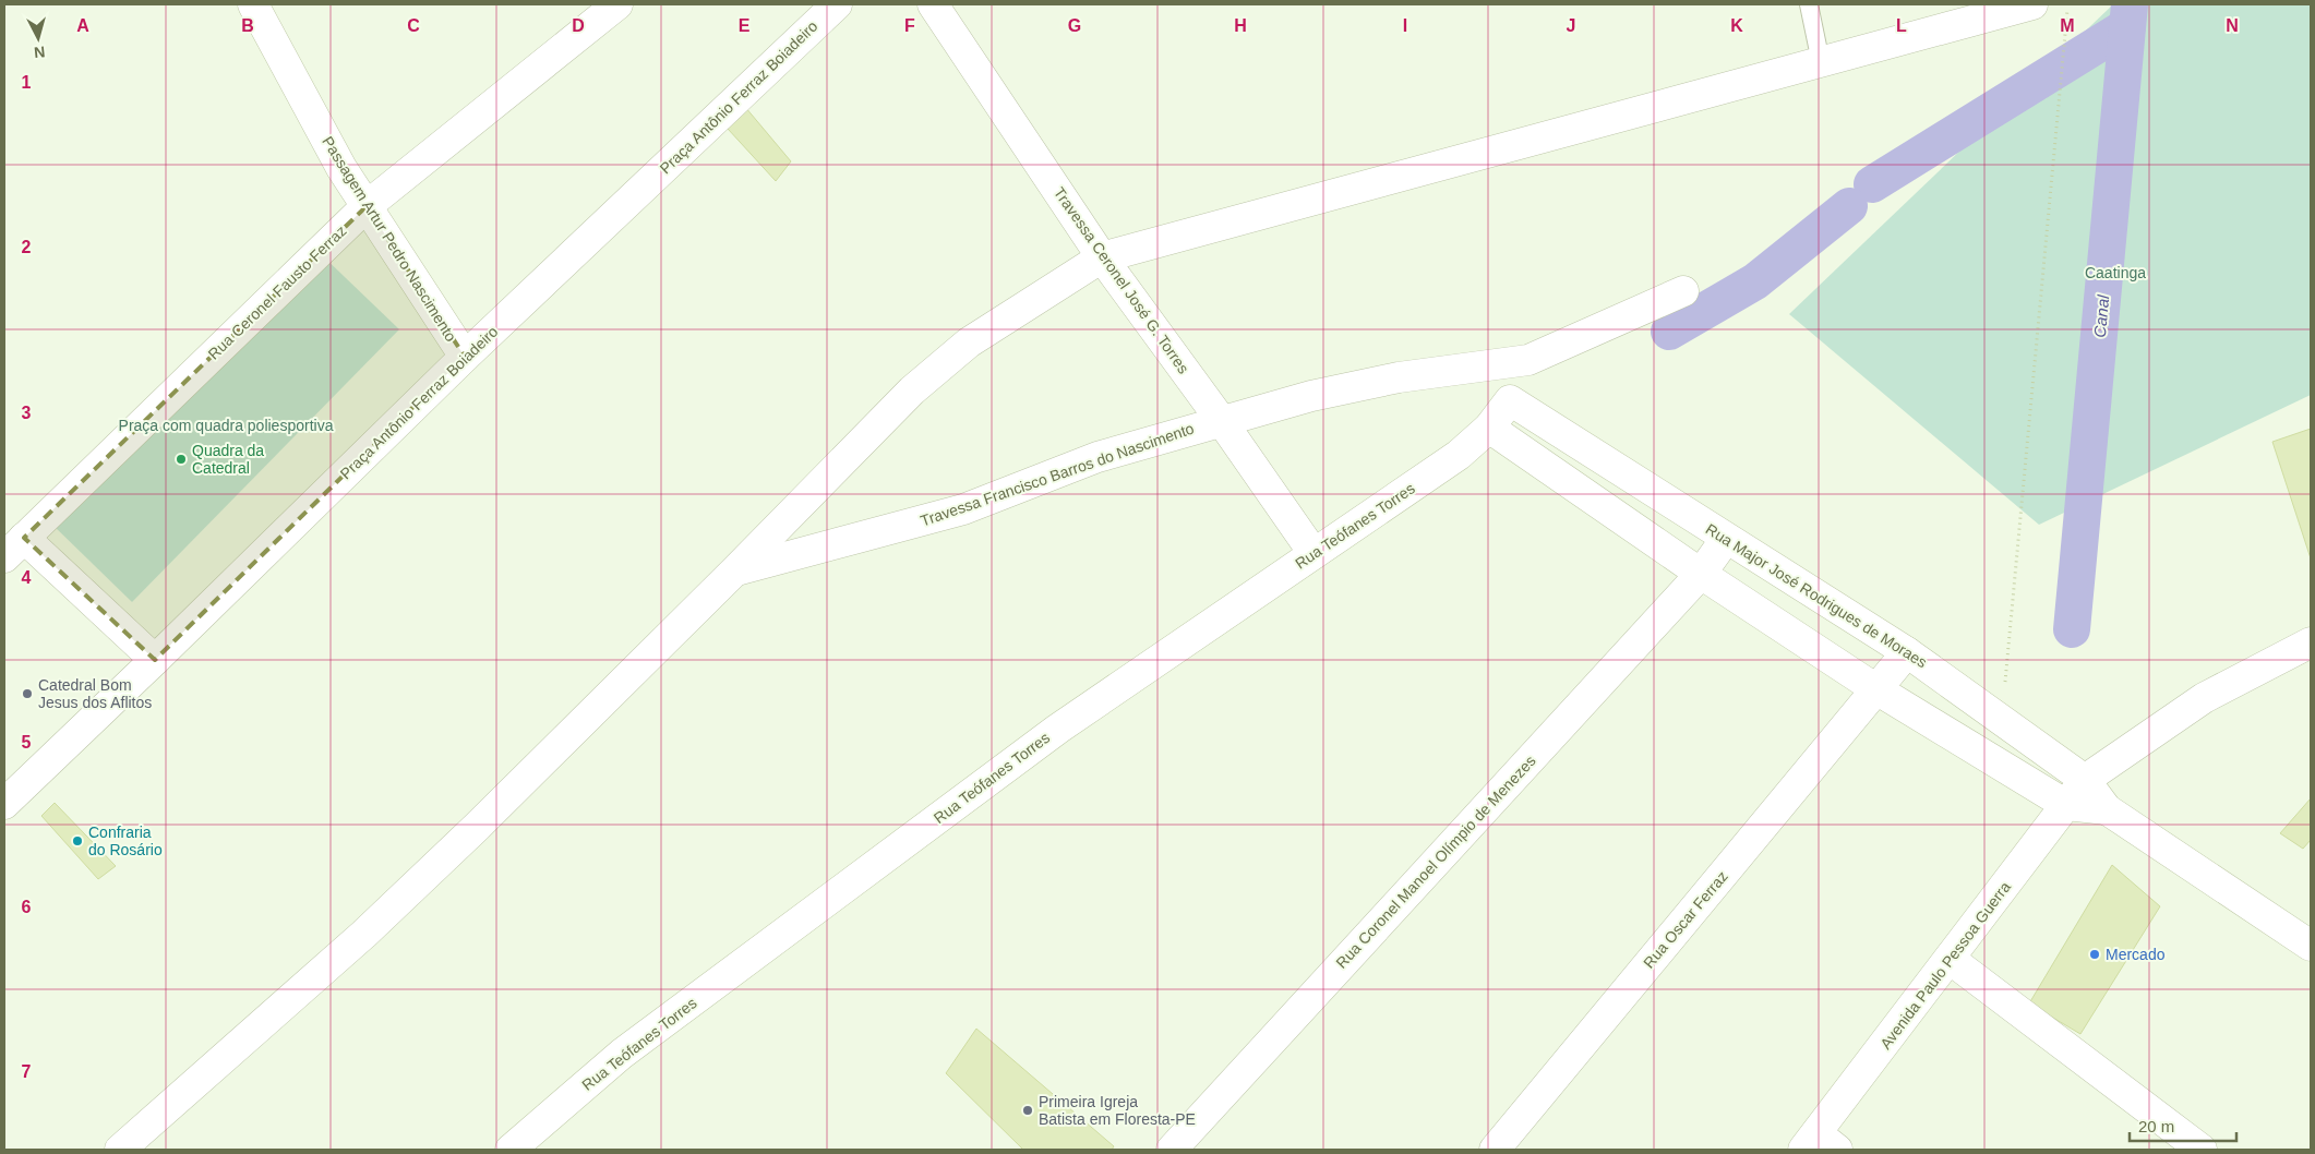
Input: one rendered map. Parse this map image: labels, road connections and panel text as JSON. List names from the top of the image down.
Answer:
{
  "streets": {
    "street": [
      "Praça Antônio Ferraz Boiadeiro",
      "Passagem Artur Pedro Nascimento",
      "Travessa Ceronel José G. Torres",
      "Rua Ceronel Fausto Ferraz",
      "Travessa Francisco Barros do Nascimento",
      "Rua Teófanes Torres",
      "Rua Major José Rodrigues de Moraes",
      "Rua Coronel Manoel Olímpio de Menezes",
      "Rua Oscar Ferraz",
      "Avenida Paulo Pessoa Guerra"
    ]
  },
  "crossings": [
    ["Praça Antônio Ferraz Boiadeiro", "Passagem Artur Pedro Nascimento"],
    ["Passagem Artur Pedro Nascimento", "Rua Ceronel Fausto Ferraz"],
    ["Travessa Ceronel José G. Torres", "Travessa Francisco Barros do Nascimento"],
    ["Travessa Ceronel José G. Torres", "Rua Teófanes Torres"],
    ["Travessa Francisco Barros do Nascimento", "Rua Teófanes Torres"],
    ["Rua Teófanes Torres", "Rua Major José Rodrigues de Moraes"],
    ["Rua Major José Rodrigues de Moraes", "Rua Coronel Manoel Olímpio de Menezes"],
    ["Rua Major José Rodrigues de Moraes", "Rua Oscar Ferraz"],
    ["Rua Major José Rodrigues de Moraes", "Avenida Paulo Pessoa Guerra"]
  ],
  "water": ["Canal"],
  "parks": ["Caatinga", "Praça com quadra poliesportiva"],
  "places": [
    "Quadra da Catedral",
    "Catedral Bom Jesus dos Aflitos",
    "Confraria do Rosário",
    "Mercado",
    "Primeira Igreja Batista em Floresta-PE"
  ],
  "scale_bar": "20 m",
  "north": "bottom",
  "grid": {
    "columns": [
      "A",
      "B",
      "C",
      "D",
      "E",
      "F",
      "G",
      "H",
      "I",
      "J",
      "K",
      "L",
      "M",
      "N"
    ],
    "rows": [
      "1",
      "2",
      "3",
      "4",
      "5",
      "6",
      "7"
    ]
  }
}
